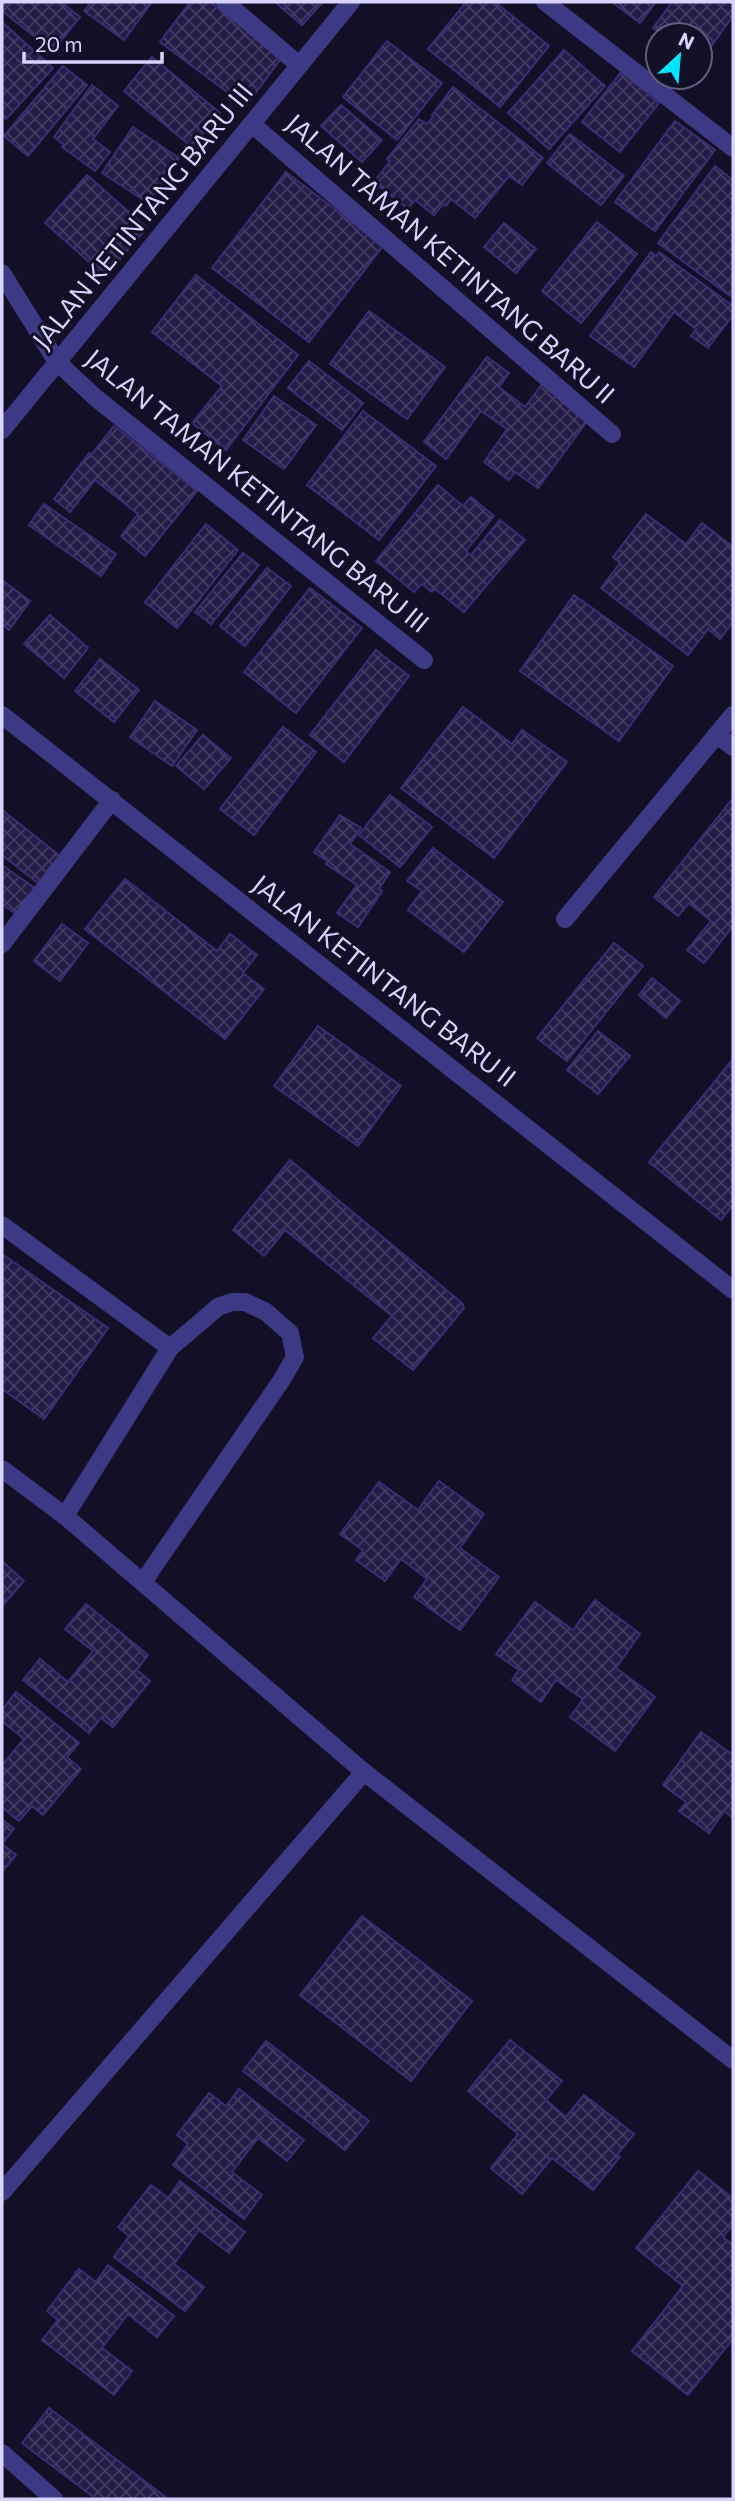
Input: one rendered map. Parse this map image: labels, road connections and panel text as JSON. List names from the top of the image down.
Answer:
{
  "streets": {
    "street": [
      "JALAN KETINTANG BARU III",
      "JALAN TAMAN KETINTANG BARU II",
      "JALAN TAMAN KETINTANG BARU III",
      "JALAN KETINTANG BARU II"
    ]
  },
  "crossings": [
    ["JALAN KETINTANG BARU III", "JALAN TAMAN KETINTANG BARU II"],
    ["JALAN KETINTANG BARU III", "JALAN TAMAN KETINTANG BARU III"]
  ],
  "scale_bar": "20 m",
  "north": "top right"
}
